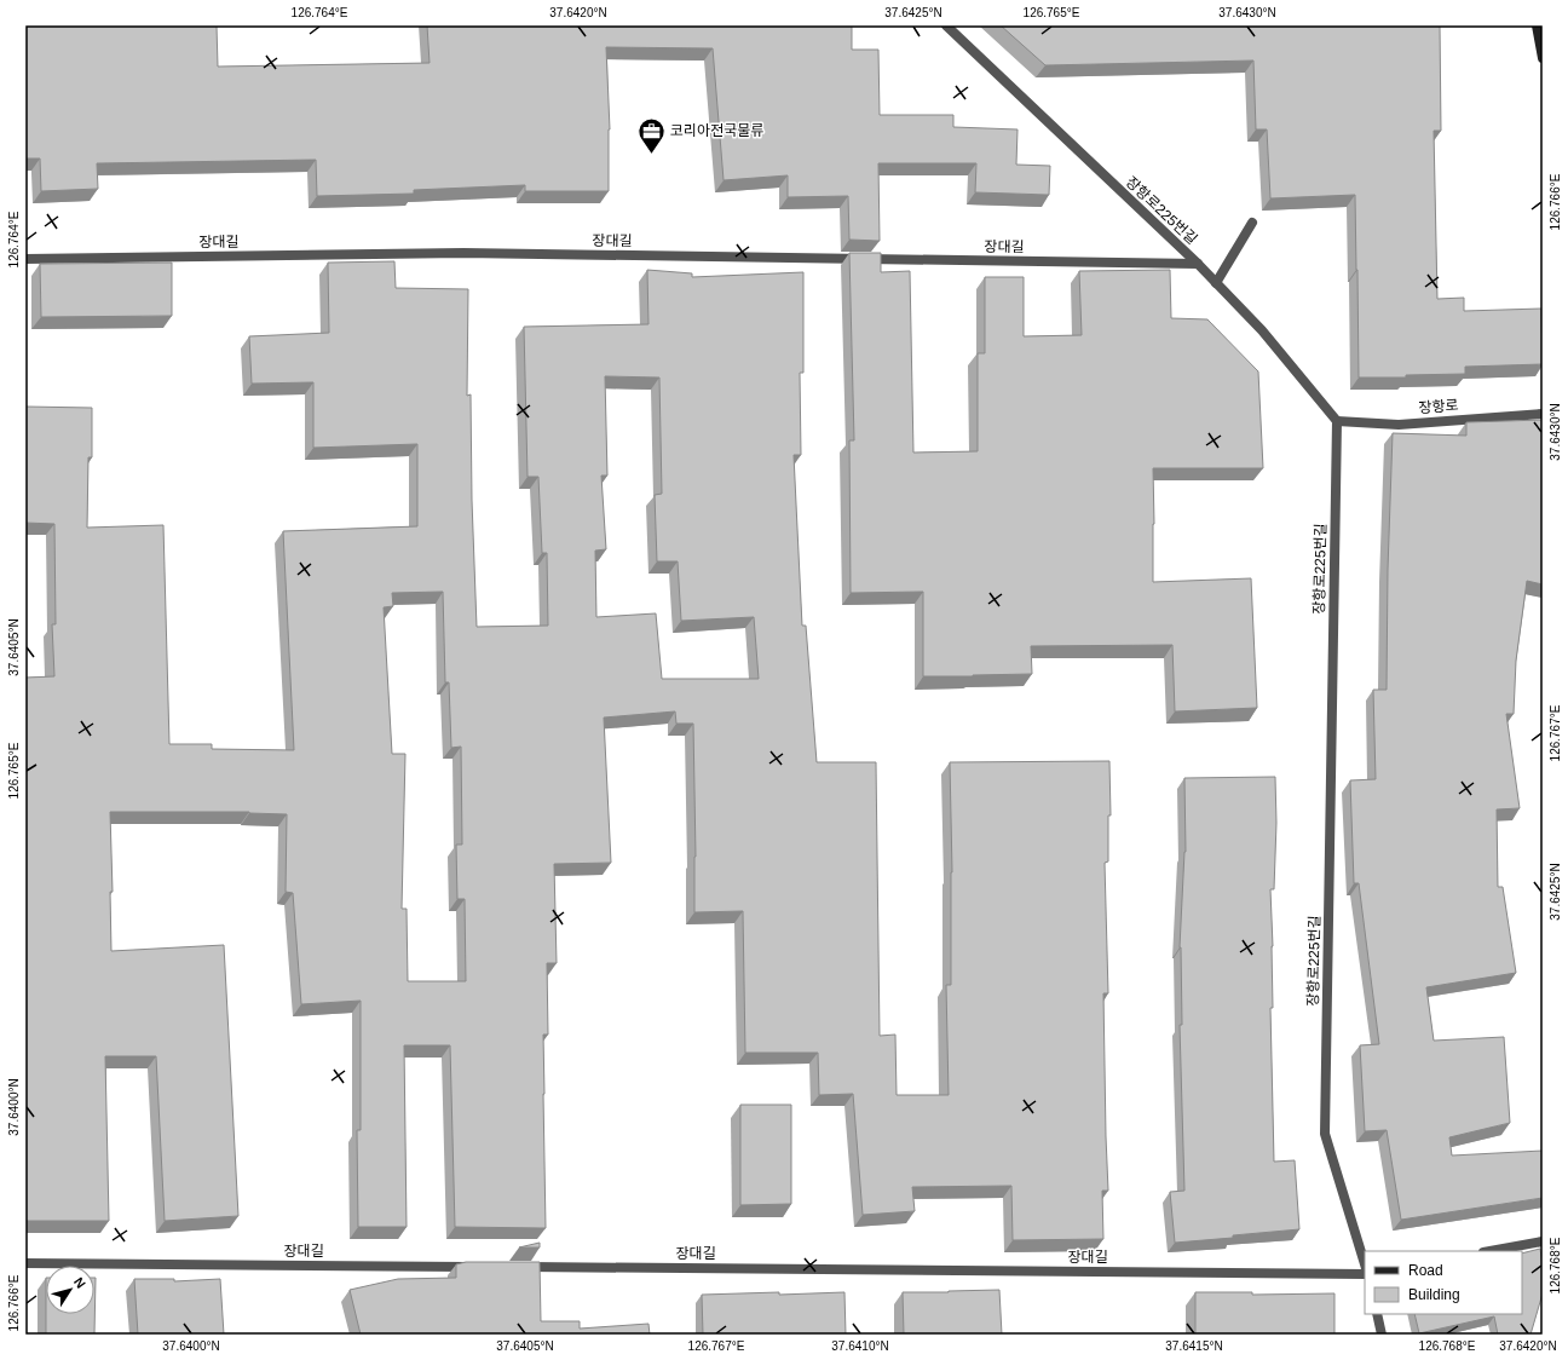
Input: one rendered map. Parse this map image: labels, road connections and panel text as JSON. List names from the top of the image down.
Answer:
{
  "streets": {
    "street": ["장항로225번길", "장대길", "장항로"]
  },
  "crossings": [
    ["장항로225번길", "장대길"],
    ["장항로225번길", "장항로"]
  ],
  "places": {
    "office": ["코리아전국물류"]
  },
  "legend": ["Road", "Building"],
  "north": "top right",
  "coordinates": [
    "126.764°E",
    "37.6420°N",
    "37.6425°N",
    "126.765°E",
    "37.6430°N",
    "126.766°E",
    "37.6405°N",
    "126.767°E",
    "37.6400°N",
    "126.768°E",
    "37.6410°N",
    "37.6415°N"
  ]
}
